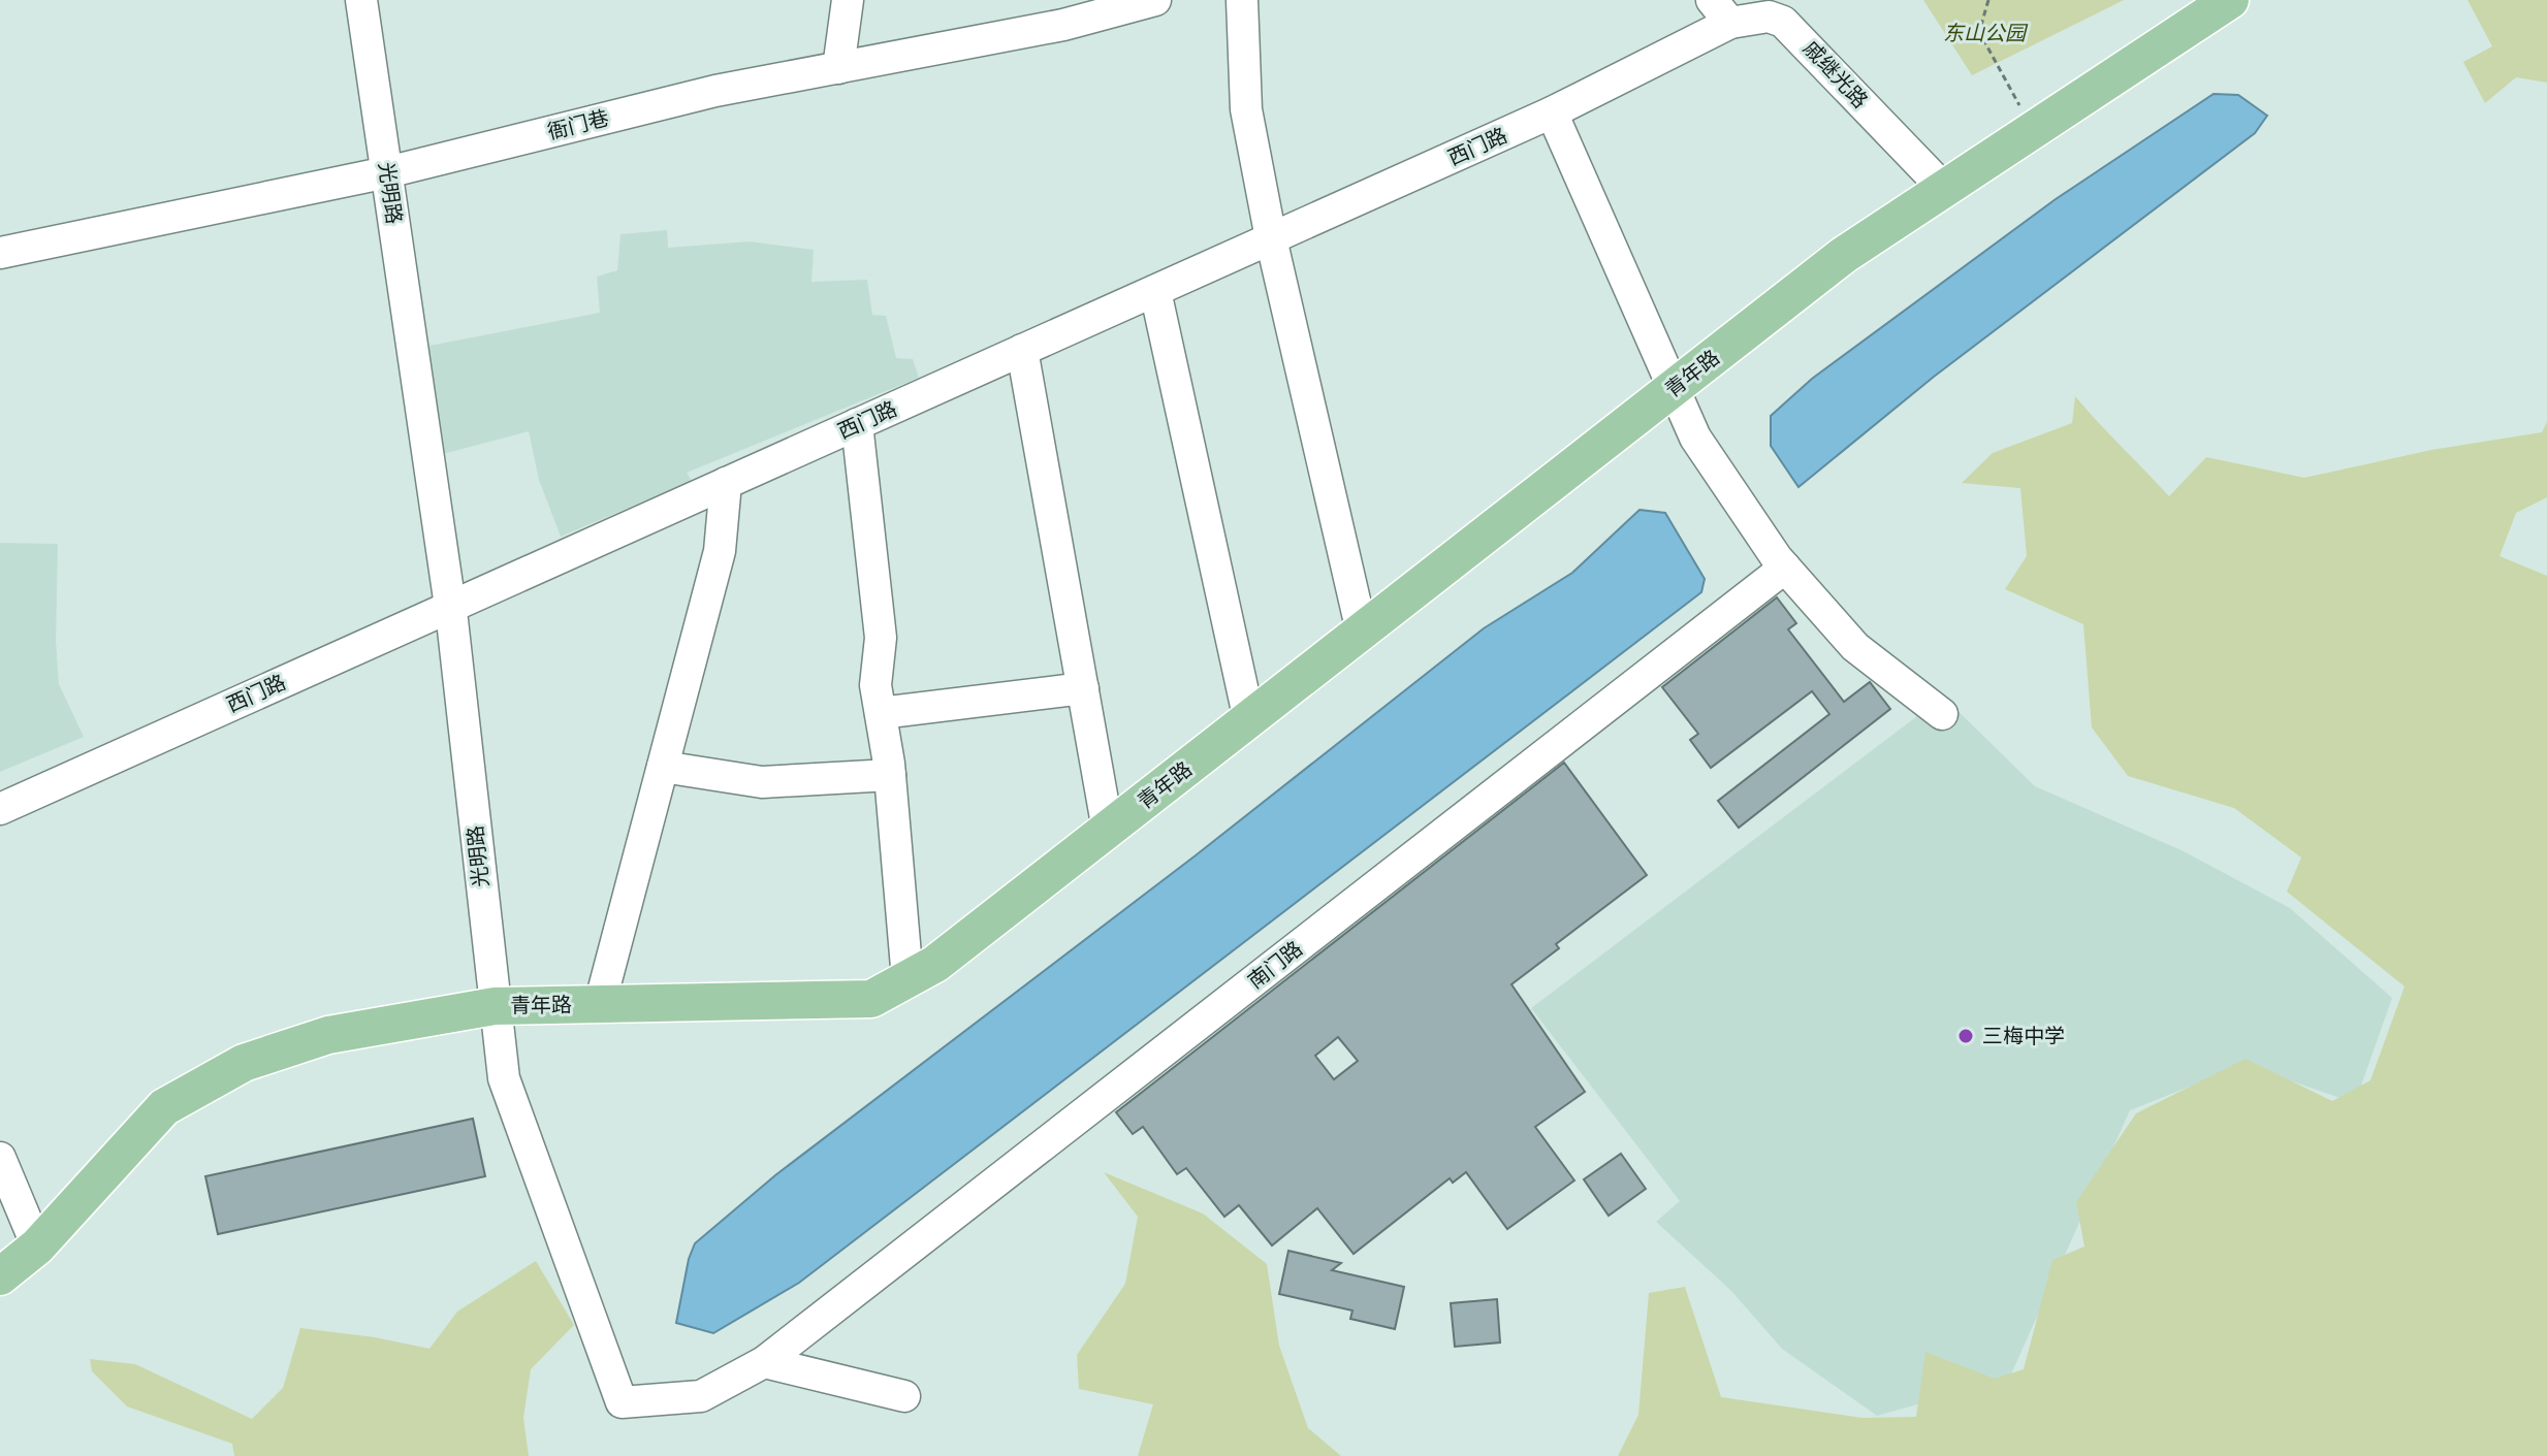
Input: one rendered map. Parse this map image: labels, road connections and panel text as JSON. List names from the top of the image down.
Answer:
{
  "streets": {
    "main road": ["青年路"],
    "street": [
      "戚继光路",
      "衙门巷",
      "西门路",
      "光明路",
      "南门路"
    ]
  },
  "crossings": [
    ["戚继光路", "西门路"],
    ["戚继光路", "青年路"],
    ["衙门巷", "光明路"],
    ["西门路", "光明路"],
    ["光明路", "青年路"],
    ["光明路", "南门路"]
  ],
  "parks": ["东山公园"],
  "places": ["三梅中学"]
}
